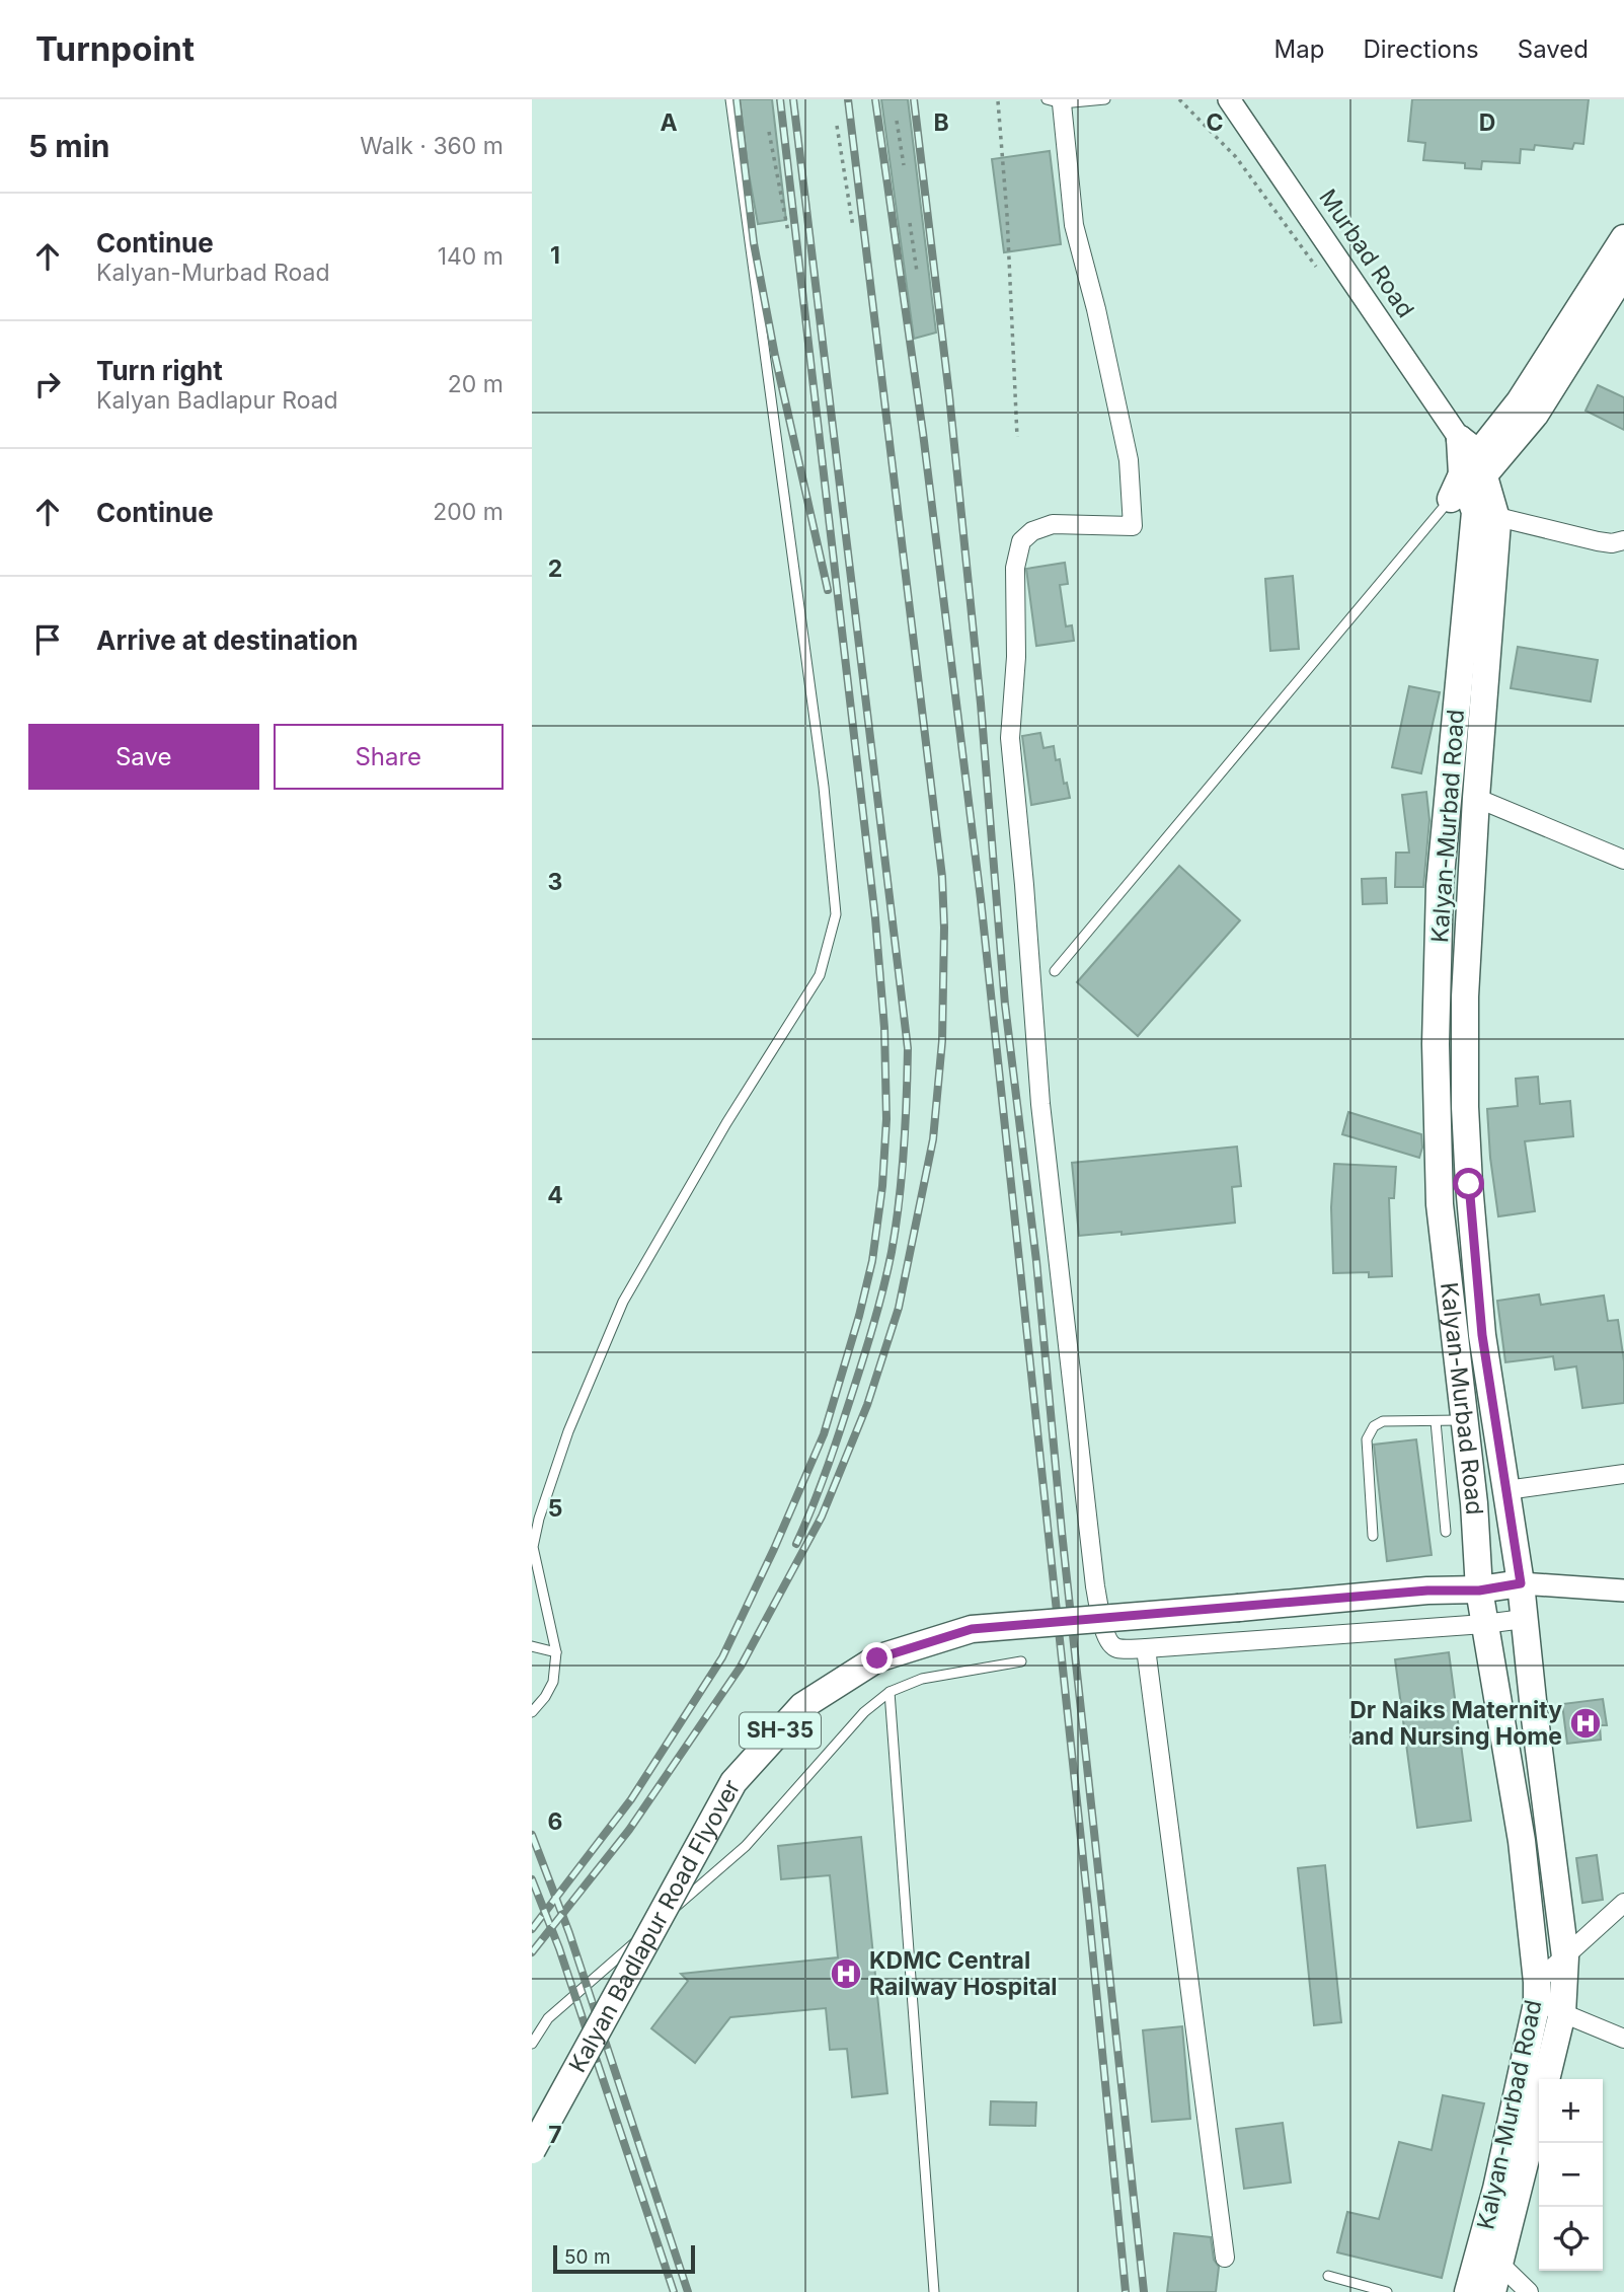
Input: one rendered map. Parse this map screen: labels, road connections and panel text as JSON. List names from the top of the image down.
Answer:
{
  "streets": {
    "main road": ["Kalyan-Murbad Road", "SH-35", "Kalyan Badlapur Road Flyover"],
    "street": ["Murbad Road"]
  },
  "crossings": [
    ["Murbad Road", "Kalyan-Murbad Road"],
    ["Kalyan-Murbad Road", "SH-35"],
    ["Kalyan-Murbad Road", "Kalyan Badlapur Road Flyover"],
    ["SH-35", "Kalyan Badlapur Road Flyover"]
  ],
  "places": {
    "hospital": ["Dr Naiks Maternity and Nursing Home", "KDMC Central Railway Hospital"]
  },
  "scale_bar": "50 m",
  "page": {
    "header": "Turnpoint",
    "nav": ["Map", "Directions", "Saved"],
    "heading": ["5 min", "Walk · 360 m"],
    "list": [
      ["Continue", "Kalyan-Murbad Road", "140 m"],
      ["Turn right", "Kalyan Badlapur Road", "20 m"],
      ["Continue", "200 m"],
      "Arrive at destination"
    ],
    "buttons": ["Save", "Share"],
    "map_buttons": ["+", "−"],
    "scale": "50 m"
  },
  "grid": {
    "columns": [
      "A",
      "B",
      "C",
      "D"
    ],
    "rows": [
      "1",
      "2",
      "3",
      "4",
      "5",
      "6",
      "7"
    ]
  }
}
